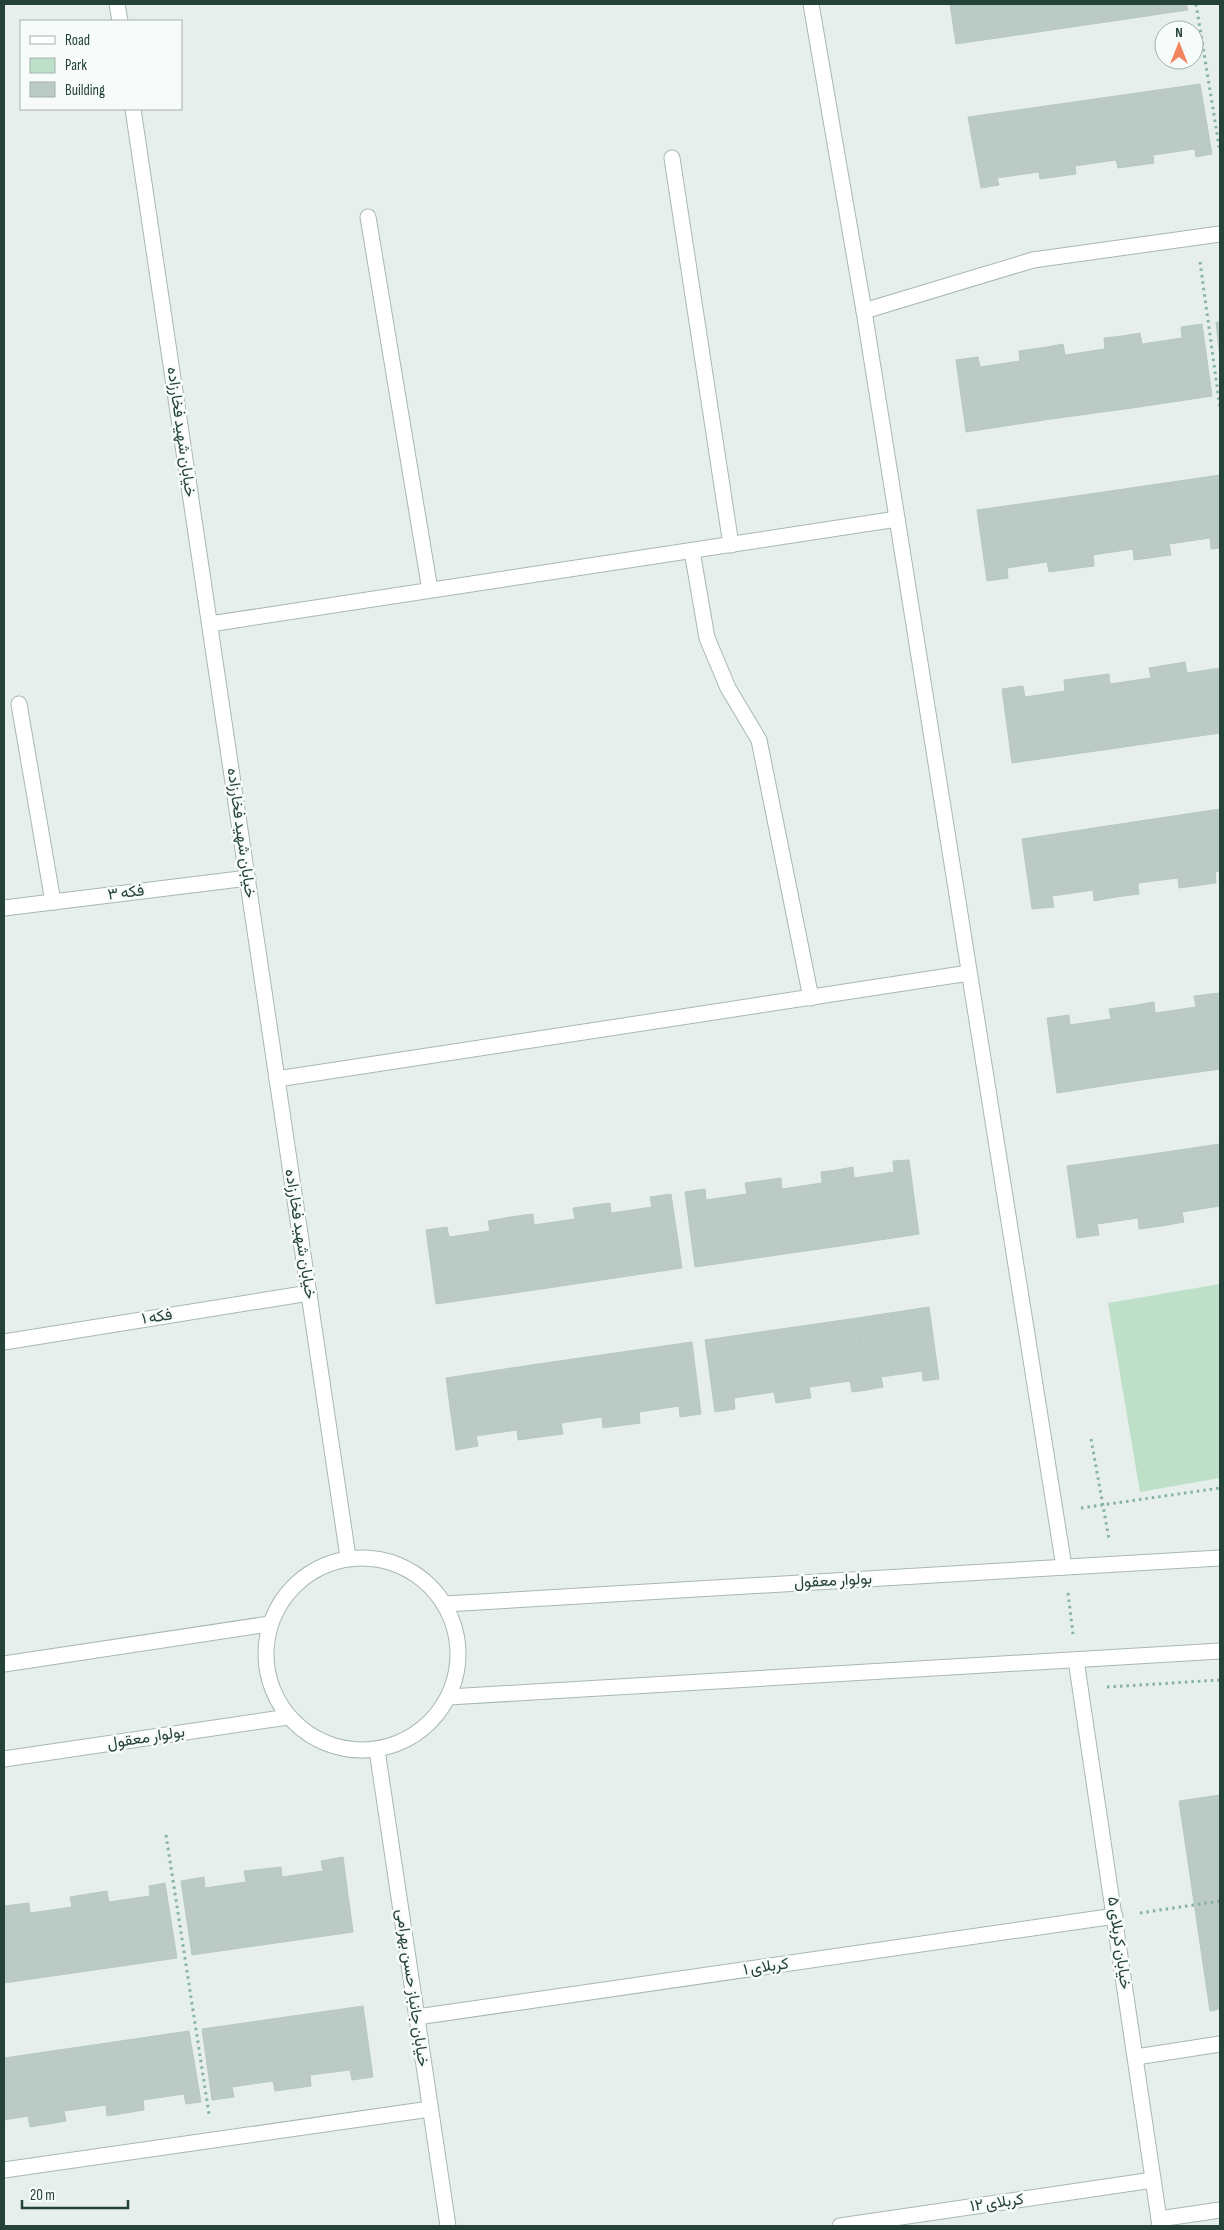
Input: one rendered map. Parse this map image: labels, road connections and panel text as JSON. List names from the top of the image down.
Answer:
{
  "streets": {
    "street": [
      "خیابان شهید فخارزاده",
      "فکه ۳",
      "فکه ۱",
      "بولوار معقول",
      "خیابان کربلای ۵",
      "کربلای ۱",
      "خیابان جانباز حسن بهرامی",
      "کربلای ۱۲"
    ]
  },
  "crossings": [
    ["خیابان شهید فخارزاده", "فکه ۳"],
    ["خیابان شهید فخارزاده", "فکه ۱"],
    ["خیابان کربلای ۵", "کربلای ۱"],
    ["خیابان کربلای ۵", "کربلای ۱۲"],
    ["کربلای ۱", "خیابان جانباز حسن بهرامی"]
  ],
  "legend": ["Road", "Park", "Building"],
  "scale_bar": "20 m",
  "north": "top"
}
